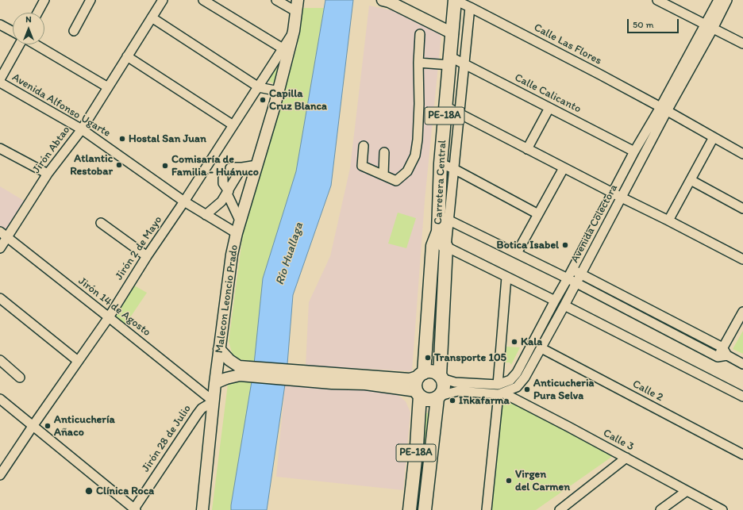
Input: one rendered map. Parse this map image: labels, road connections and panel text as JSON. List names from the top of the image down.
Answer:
{
  "streets": {
    "highway": ["PE-18A", "Carretera Central"],
    "main road": ["Malecon Leoncio Prado"],
    "street": [
      "Calle Las Flores",
      "Calle Calicanto",
      "Avenida Alfonso Ugarte",
      "Jirón Abtao",
      "Avenida Colectora",
      "Jirón 2 de Mayo",
      "Jirón 14 de Agosto",
      "Calle 2",
      "Jirón 28 de Julio",
      "Calle 3"
    ]
  },
  "crossings": [
    ["Calle Las Flores", "Carretera Central"],
    ["Calle Las Flores", "Avenida Colectora"],
    ["Calle Calicanto", "Carretera Central"],
    ["Calle Calicanto", "Avenida Colectora"],
    ["Avenida Alfonso Ugarte", "Jirón Abtao"],
    ["Avenida Alfonso Ugarte", "Jirón 2 de Mayo"],
    ["Avenida Alfonso Ugarte", "Malecon Leoncio Prado"],
    ["PE-18A", "Carretera Central"],
    ["PE-18A", "Avenida Colectora"],
    ["Jirón Abtao", "Jirón 14 de Agosto"],
    ["Carretera Central", "Avenida Colectora"],
    ["Avenida Colectora", "Calle 2"],
    ["Avenida Colectora", "Calle 3"],
    ["Jirón 2 de Mayo", "Malecon Leoncio Prado"],
    ["Jirón 2 de Mayo", "Jirón 14 de Agosto"],
    ["Malecon Leoncio Prado", "Jirón 14 de Agosto"],
    ["Malecon Leoncio Prado", "Jirón 28 de Julio"],
    ["Jirón 14 de Agosto", "Jirón 28 de Julio"]
  ],
  "water": ["Río Huallaga"],
  "places": [
    "Capilla Cruz Blanca",
    "Hostal San Juan",
    "Atlantic Restobar",
    "Comisaría de Familia - Huánuco",
    "Botica Isabel",
    "Kala",
    "Transporte 105",
    "Anticucheria Pura Selva",
    "Inkafarma",
    "Anticuchería Añaco",
    "Virgen del Carmen",
    "Clínica Roca"
  ],
  "scale_bar": "50 m",
  "north": "top"
}
